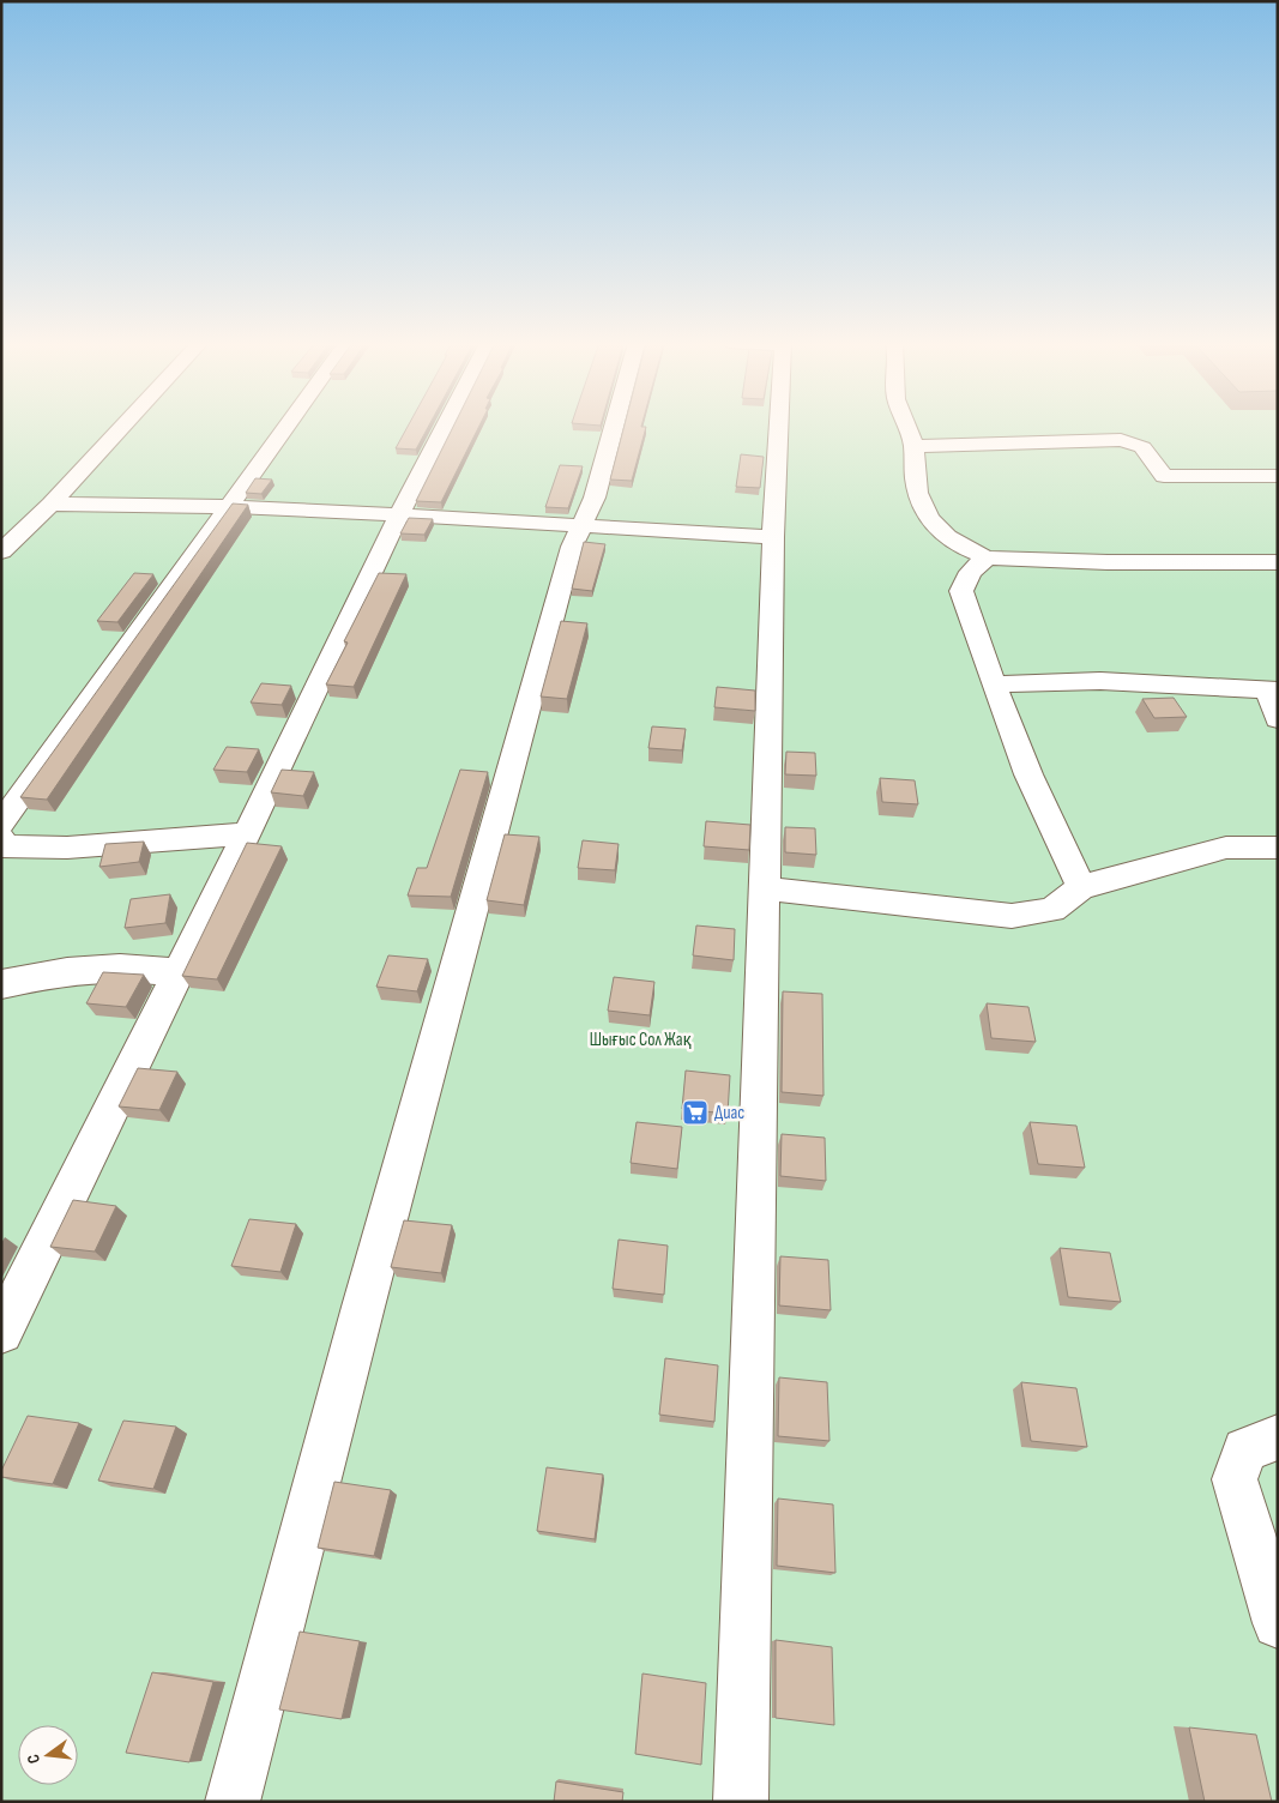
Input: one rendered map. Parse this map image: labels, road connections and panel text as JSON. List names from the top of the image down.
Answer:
{
  "parks": ["Шығыс Сол Жақ"],
  "places": {
    "supermarket": ["Диас"]
  },
  "north": "left"
}
